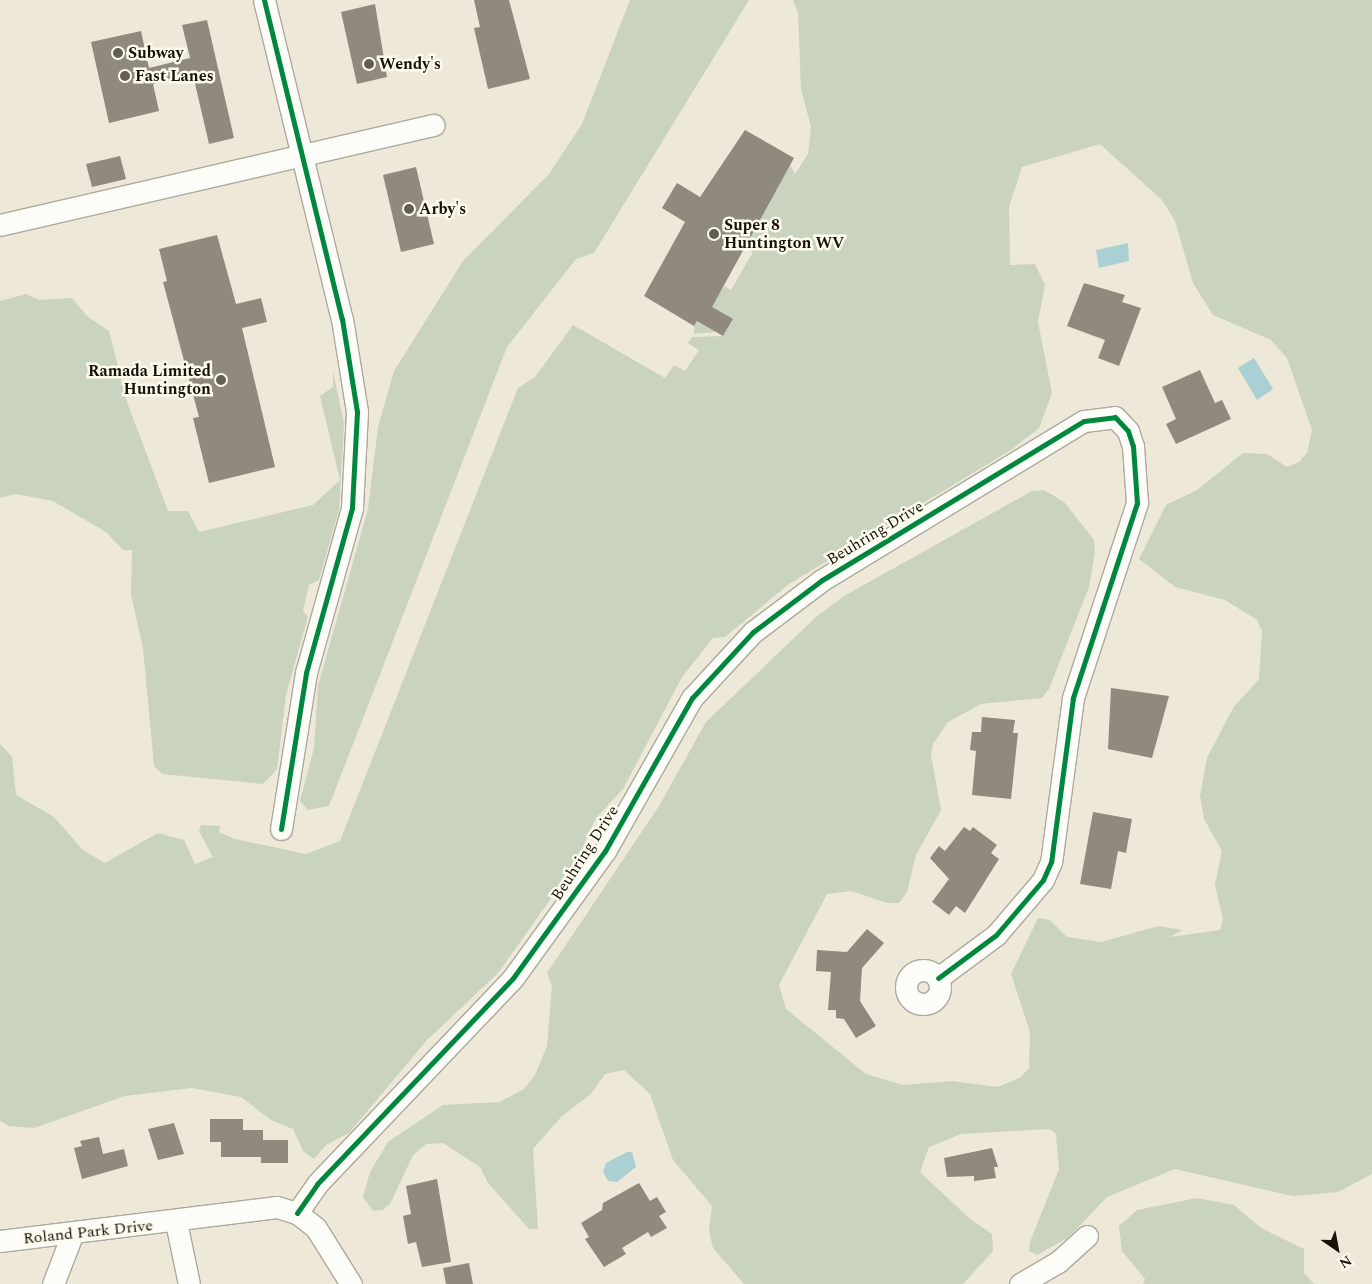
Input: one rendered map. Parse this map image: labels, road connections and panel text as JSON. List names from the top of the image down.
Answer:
{
  "streets": {
    "street": ["Beuhring Drive", "Roland Park Drive"]
  },
  "crossings": [
    ["Beuhring Drive", "Roland Park Drive"]
  ],
  "places": [
    "Subway",
    "Wendy's",
    "Fast Lanes",
    "Arby's",
    "Super 8 Huntington WV",
    "Ramada Limited Huntington"
  ],
  "north": "bottom right"
}
